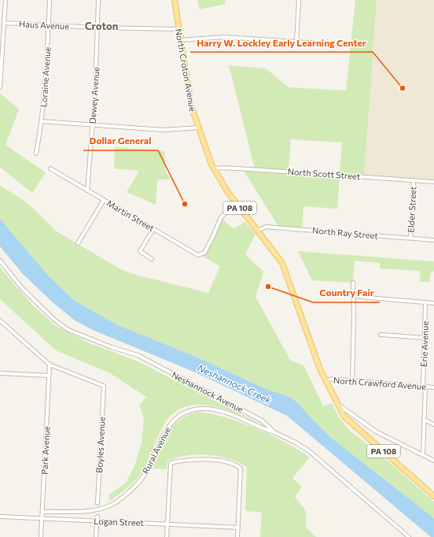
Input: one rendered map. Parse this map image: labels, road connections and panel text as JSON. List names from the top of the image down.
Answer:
{
  "streets": {
    "main road": ["North Croton Avenue", "PA 108"],
    "street": [
      "Haus Avenue",
      "Loraine Avenue",
      "Dewey Avenue",
      "North Scott Street",
      "Elder Street",
      "Martin Street",
      "North Ray Street",
      "Erie Avenue",
      "North Crawford Avenue",
      "Neshannock Avenue",
      "Boyles Avenue",
      "Park Avenue",
      "Rural Avenue",
      "Logan Street"
    ]
  },
  "crossings": [
    ["Haus Avenue", "North Croton Avenue"],
    ["Haus Avenue", "Loraine Avenue"],
    ["Haus Avenue", "Dewey Avenue"],
    ["North Croton Avenue", "North Scott Street"],
    ["North Croton Avenue", "Martin Street"],
    ["North Croton Avenue", "North Ray Street"],
    ["North Croton Avenue", "North Crawford Avenue"],
    ["Dewey Avenue", "Martin Street"],
    ["North Scott Street", "Elder Street"],
    ["Elder Street", "North Ray Street"],
    ["Erie Avenue", "North Crawford Avenue"],
    ["Neshannock Avenue", "Rural Avenue"],
    ["Boyles Avenue", "Park Avenue"],
    ["Park Avenue", "Rural Avenue"],
    ["Park Avenue", "Logan Street"]
  ],
  "districts": ["Croton"],
  "water": ["Neshannock Creek"],
  "places": ["Harry W. Lockley Early Learning Center", "Dollar General", "Country Fair"]
}
